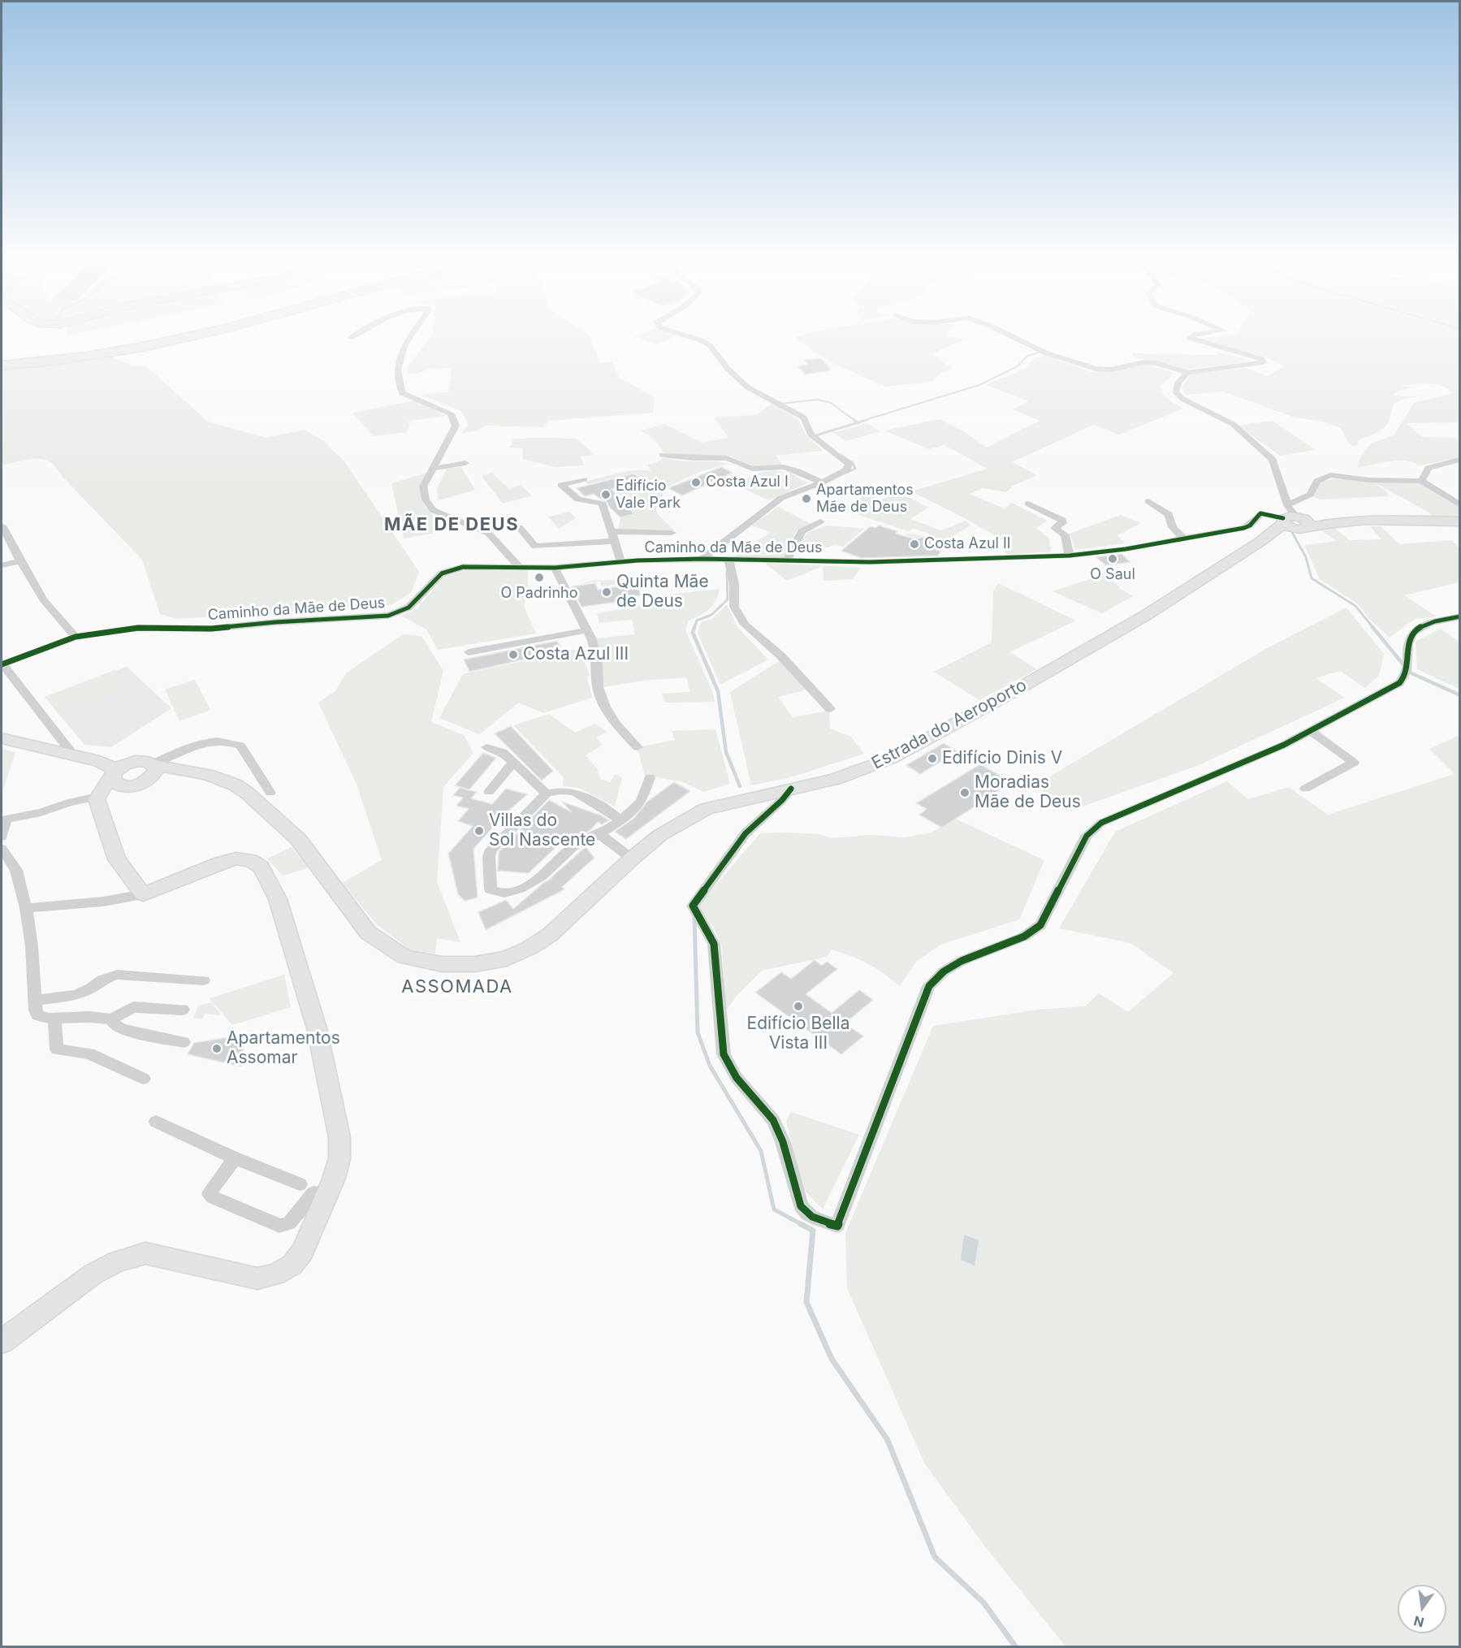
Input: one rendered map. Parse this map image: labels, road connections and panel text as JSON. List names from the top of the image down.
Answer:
{
  "streets": {
    "main road": ["Estrada do Aeroporto"],
    "street": ["Caminho da Mãe de Deus"]
  },
  "crossings": [
    ["Caminho da Mãe de Deus", "Estrada do Aeroporto"]
  ],
  "districts": ["MÃE DE DEUS", "ASSOMADA"],
  "places": [
    "Costa Azul I",
    "Edifício Vale Park",
    "Apartamentos Mãe de Deus",
    "Costa Azul II",
    "O Saul",
    "O Padrinho",
    "Quinta Mãe de Deus",
    "Costa Azul III",
    "Edifício Dinis V",
    "Moradias Mãe de Deus",
    "Villas do Sol Nascente",
    "Edifício Bella Vista III",
    "Apartamentos Assomar"
  ],
  "north": "bottom"
}
